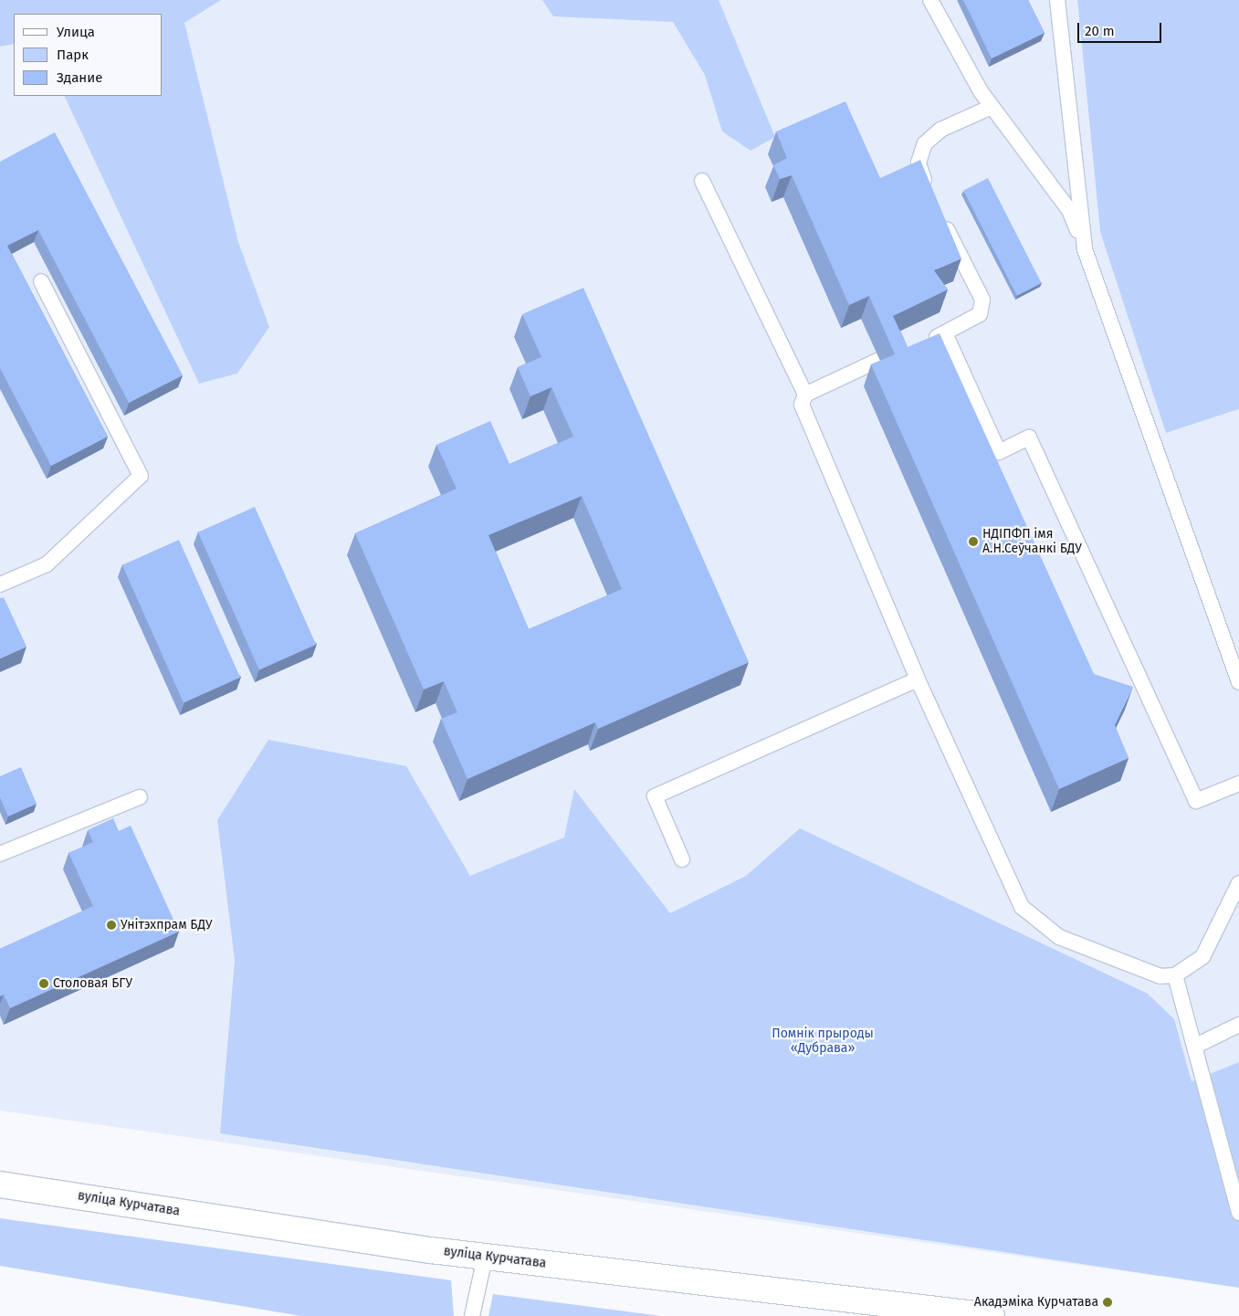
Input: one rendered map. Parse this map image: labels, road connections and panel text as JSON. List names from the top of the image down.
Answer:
{
  "streets": {
    "street": ["вуліца Курчатава"]
  },
  "parks": ["Помнік прыроды «Дубрава»"],
  "places": [
    "НДІПФП імя А.Н.Сеўчанкі БДУ",
    "Унітэхпрам БДУ",
    "Столовая БГУ",
    "Акадэміка Курчатава"
  ],
  "legend": ["Улица", "Парк", "Здание"],
  "scale_bar": "20 m"
}
